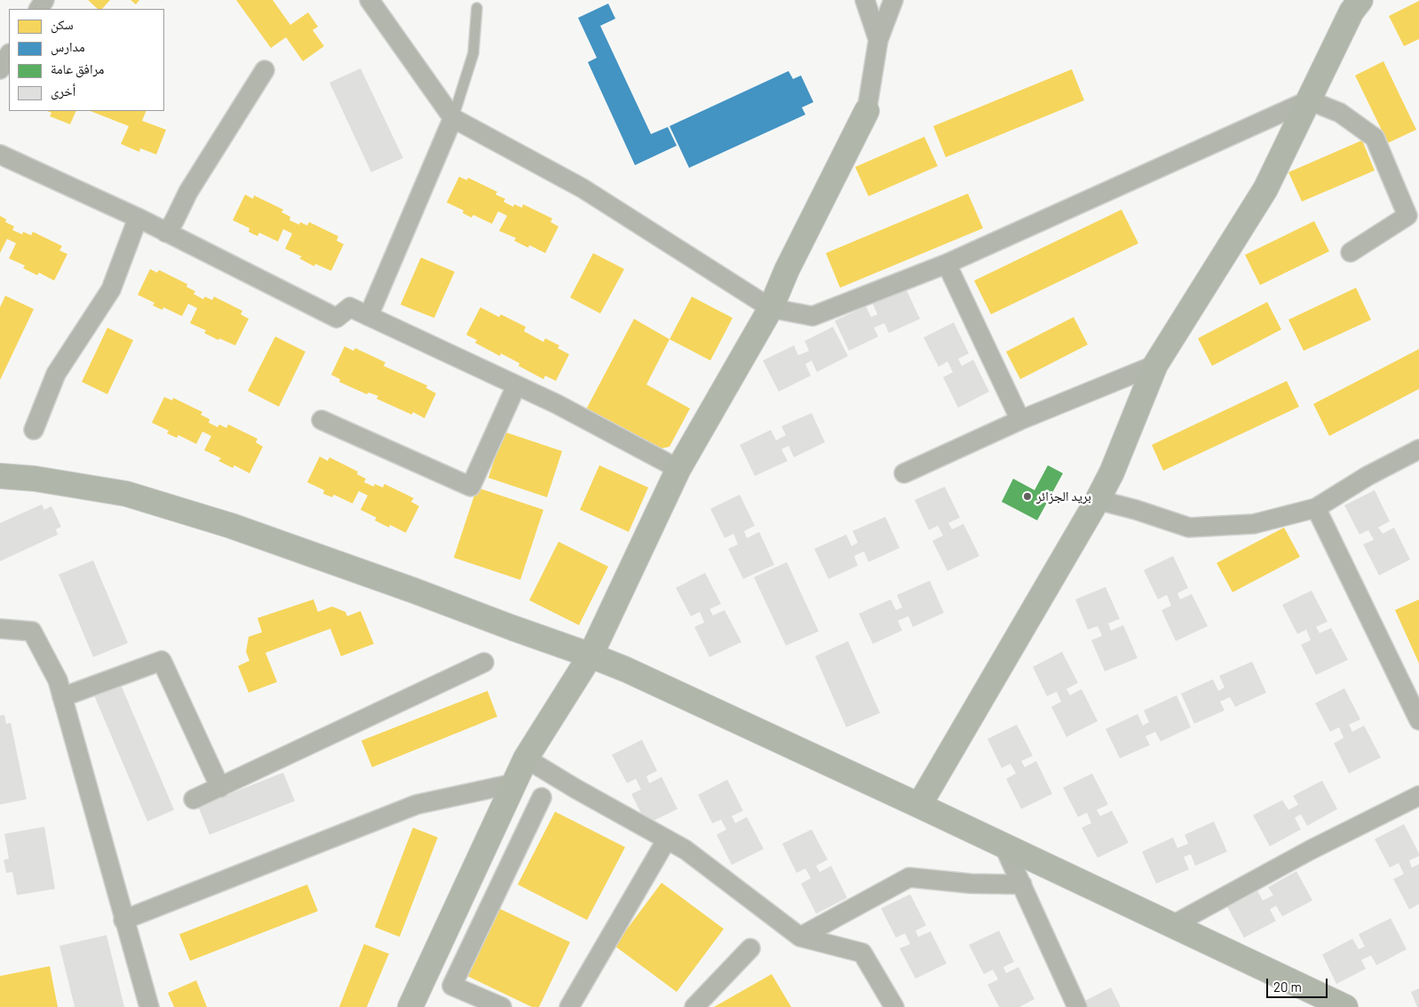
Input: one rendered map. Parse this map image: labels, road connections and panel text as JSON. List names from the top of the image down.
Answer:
{
  "places": ["بريد الجزائر"],
  "legend": [
    "سكن",
    "مدارس",
    "مرافق عامة",
    "أخرى"
  ],
  "scale_bar": "20 m"
}
